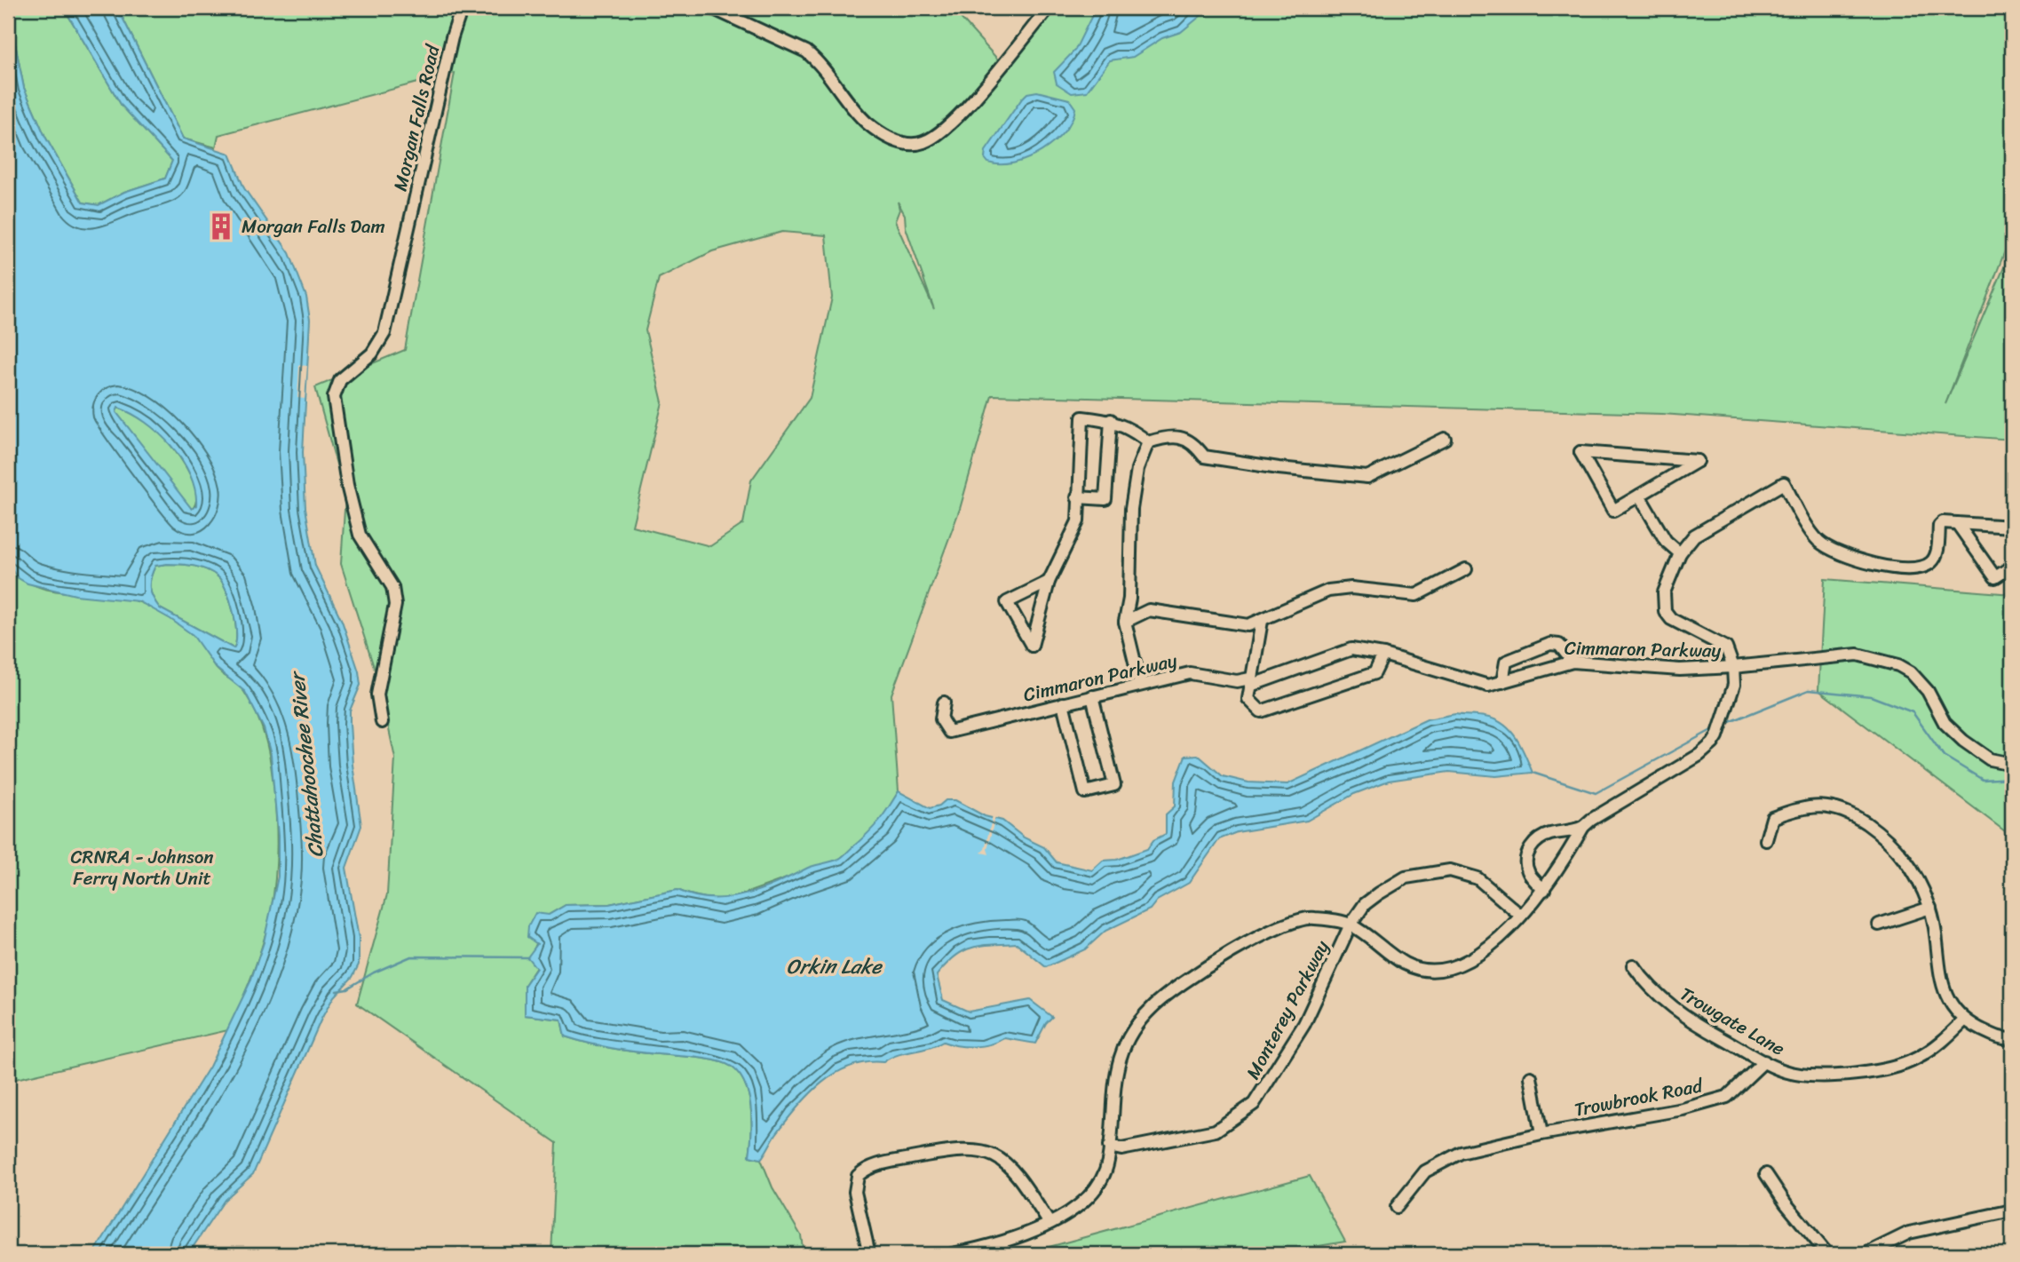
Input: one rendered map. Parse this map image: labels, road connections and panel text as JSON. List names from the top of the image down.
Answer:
{
  "streets": {
    "street": [
      "Morgan Falls Road",
      "Cimmaron Parkway",
      "Monterey Parkway",
      "Trowgate Lane",
      "Trowbrook Road"
    ]
  },
  "crossings": [
    ["Cimmaron Parkway", "Monterey Parkway"],
    ["Trowgate Lane", "Trowbrook Road"]
  ],
  "water": ["Chattahoochee River", "Orkin Lake"],
  "parks": ["CRNRA - Johnson Ferry North Unit"],
  "places": {
    "building": ["Morgan Falls Dam"]
  }
}
